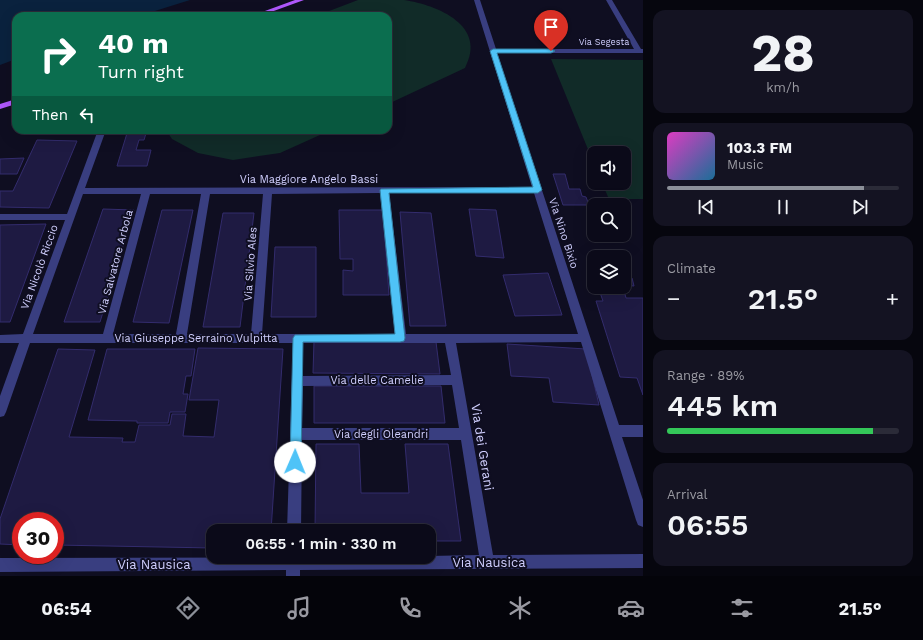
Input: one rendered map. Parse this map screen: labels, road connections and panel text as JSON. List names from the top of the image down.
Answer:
{
  "streets": {
    "street": [
      "Via Segesta",
      "Via Maggiore Angelo Bassi",
      "Via Nino Bixio",
      "Via Salvatore Arbola",
      "Via Silvio Ales",
      "Via Nicolò Riccio",
      "Via Giuseppe Serraino Vulpitta",
      "Via delle Camelie",
      "Via degli Oleandri",
      "Via dei Gerani",
      "Via Nausica"
    ]
  },
  "crossings": [
    ["Via Segesta", "Via Nino Bixio"],
    ["Via Maggiore Angelo Bassi", "Via Nino Bixio"],
    ["Via Maggiore Angelo Bassi", "Via Salvatore Arbola"],
    ["Via Maggiore Angelo Bassi", "Via Silvio Ales"],
    ["Via Maggiore Angelo Bassi", "Via Nicolò Riccio"],
    ["Via Nino Bixio", "Via Giuseppe Serraino Vulpitta"],
    ["Via Salvatore Arbola", "Via Giuseppe Serraino Vulpitta"],
    ["Via Silvio Ales", "Via Giuseppe Serraino Vulpitta"],
    ["Via Nicolò Riccio", "Via Giuseppe Serraino Vulpitta"],
    ["Via Giuseppe Serraino Vulpitta", "Via dei Gerani"],
    ["Via delle Camelie", "Via dei Gerani"],
    ["Via degli Oleandri", "Via dei Gerani"],
    ["Via dei Gerani", "Via Nausica"]
  ],
  "page": {
    "tile": [
      ["28", "km/h"],
      "Climate",
      ["Range · 89%", "445 km"],
      ["Arrival", "06:55"]
    ],
    "turn": ["40 m", "Turn right"],
    "then": "Then",
    "song": ["103.3 FM", "Music"],
    "heat": ["−", "21.5°", "+"],
    "limit": "30",
    "trip": "06:55 · 1 min · 330 m",
    "tabs": ["06:54", "21.5°"]
  }
}
